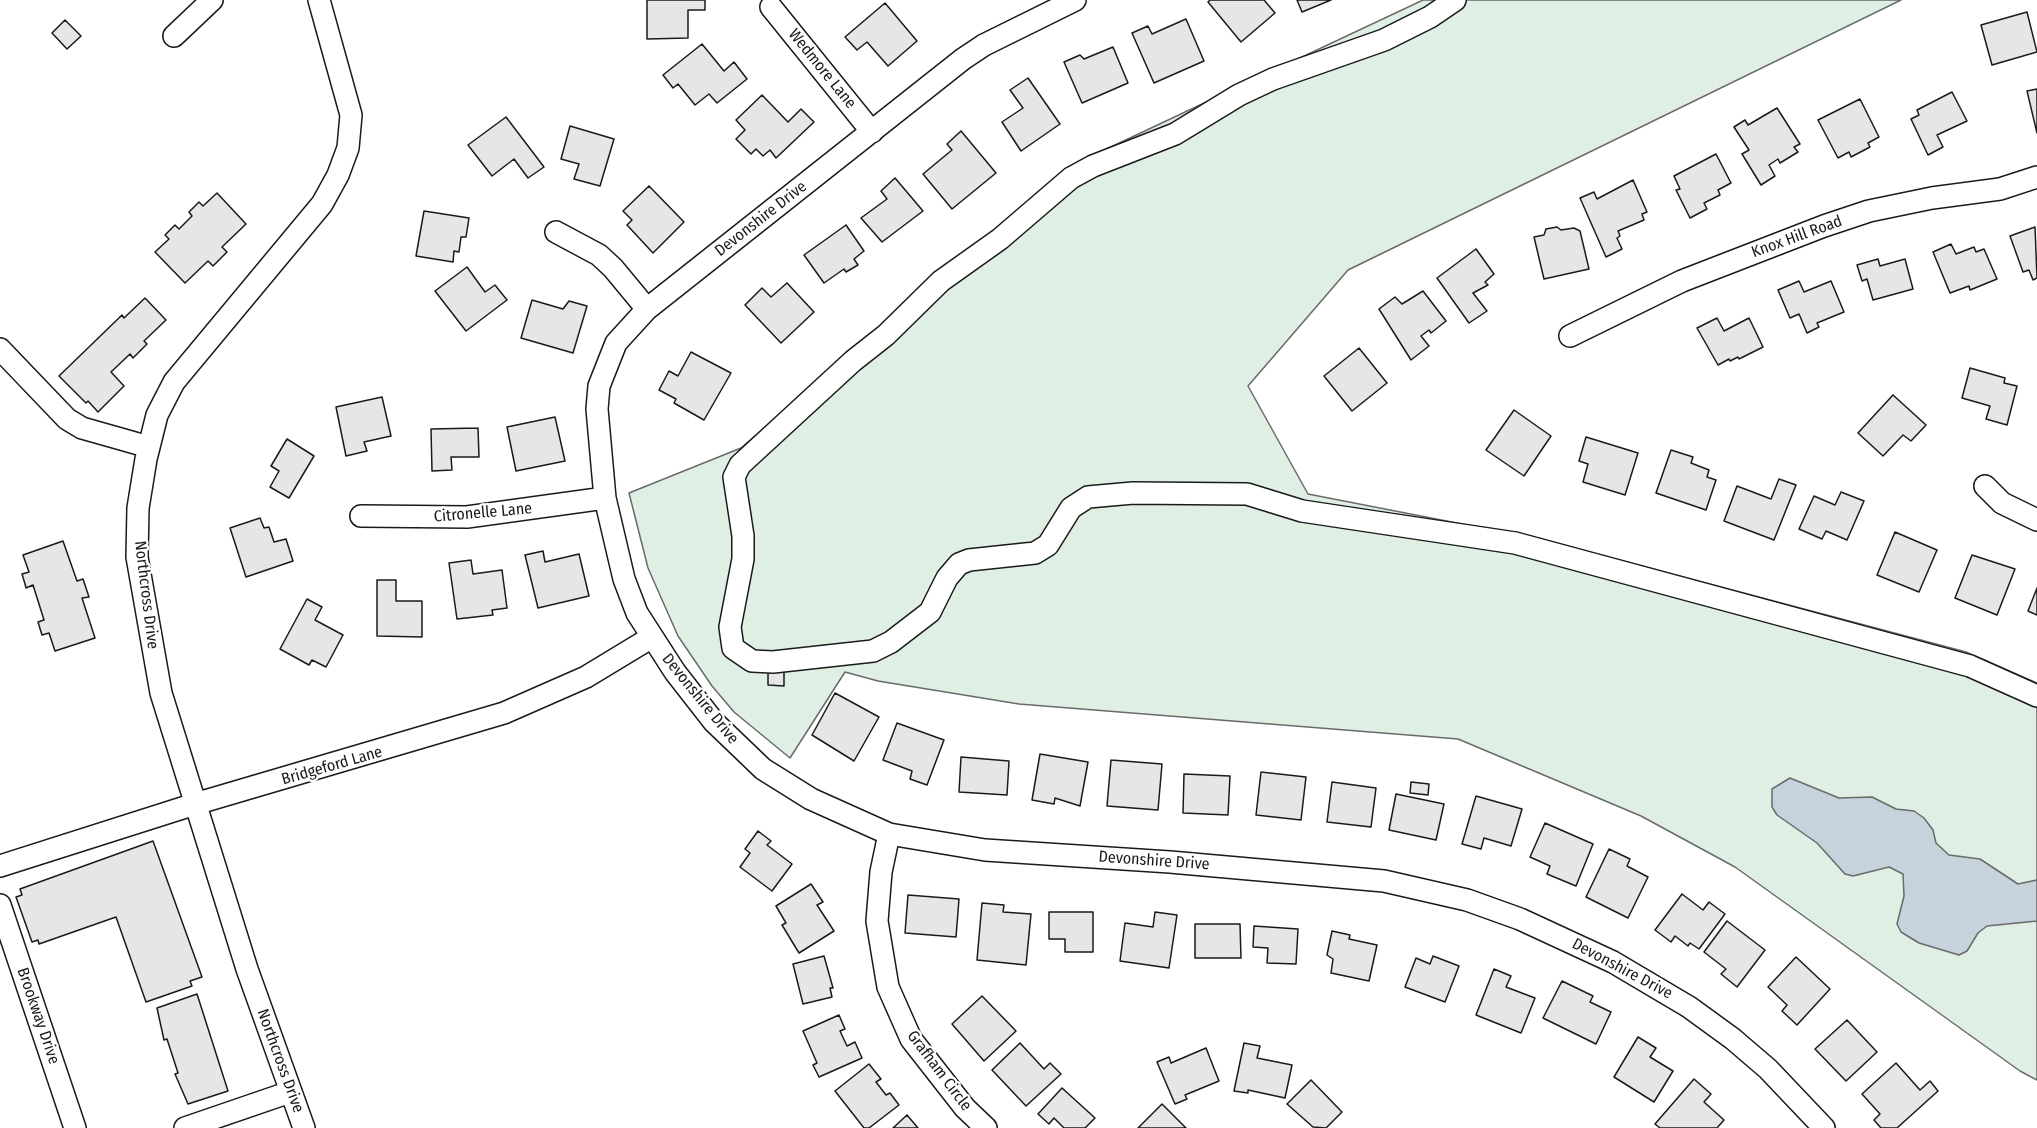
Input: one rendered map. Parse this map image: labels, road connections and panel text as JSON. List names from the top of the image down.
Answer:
{
  "streets": {
    "street": [
      "Wedmore Lane",
      "Devonshire Drive",
      "Knox Hill Road",
      "Citronelle Lane",
      "Northcross Drive",
      "Bridgeford Lane",
      "Brookway Drive",
      "Grafham Circle"
    ]
  },
  "crossings": [
    ["Wedmore Lane", "Devonshire Drive"],
    ["Devonshire Drive", "Citronelle Lane"],
    ["Devonshire Drive", "Bridgeford Lane"],
    ["Devonshire Drive", "Grafham Circle"],
    ["Northcross Drive", "Bridgeford Lane"]
  ]
}
